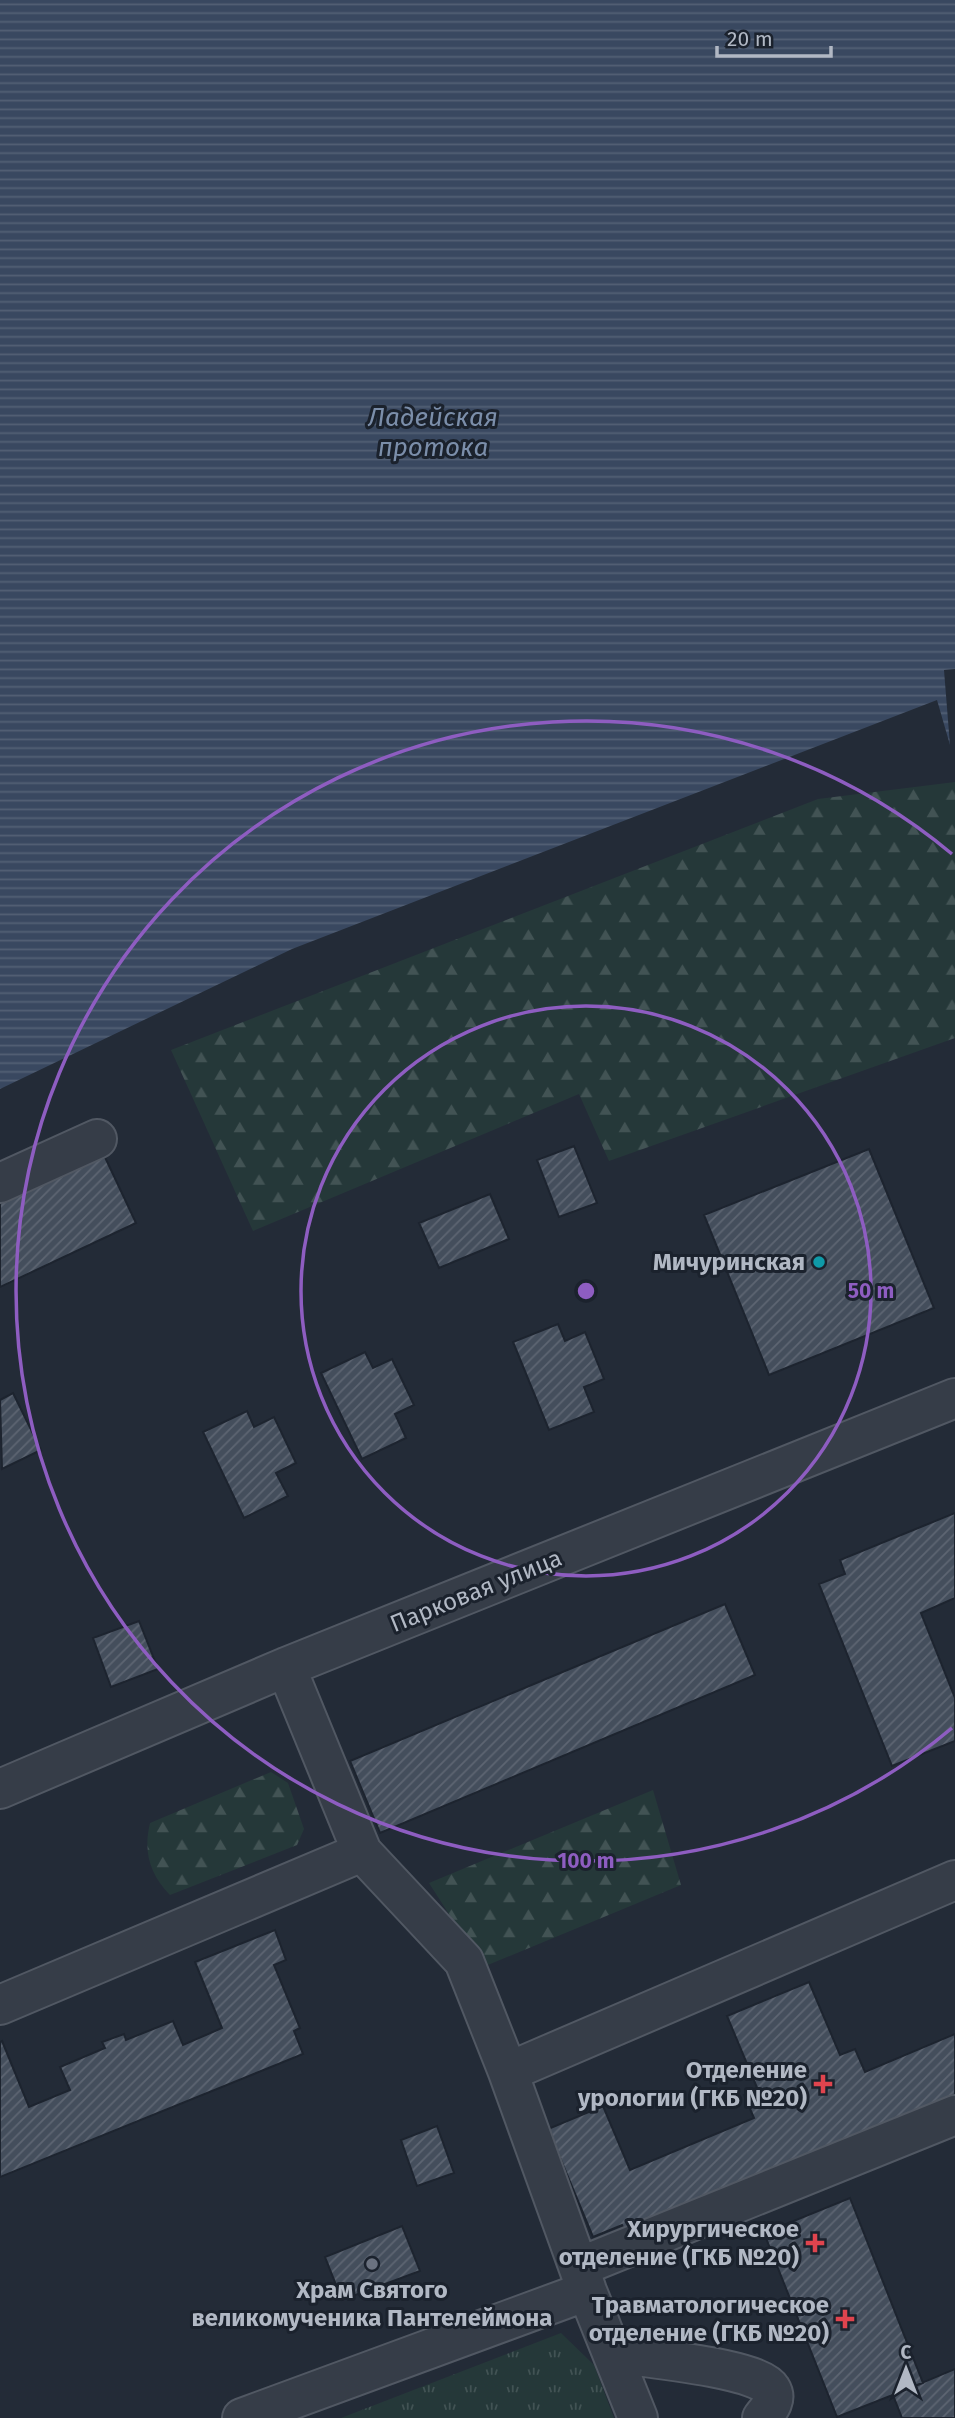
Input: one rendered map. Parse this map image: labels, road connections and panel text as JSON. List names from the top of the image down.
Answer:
{
  "streets": {
    "street": ["Парковая улица"]
  },
  "water": ["Ладейская протока"],
  "places": {
    "other": ["Мичуринская", "Храм Святого великомученика Пантелеймона"],
    "health": ["Отделение урологии (ГКБ №20)", "Хирургическое отделение (ГКБ №20)", "Травматологическое отделение (ГКБ №20)"]
  },
  "scale_bar": "20 m",
  "north": "top",
  "rings": ["50 m", "100 m"]
}
